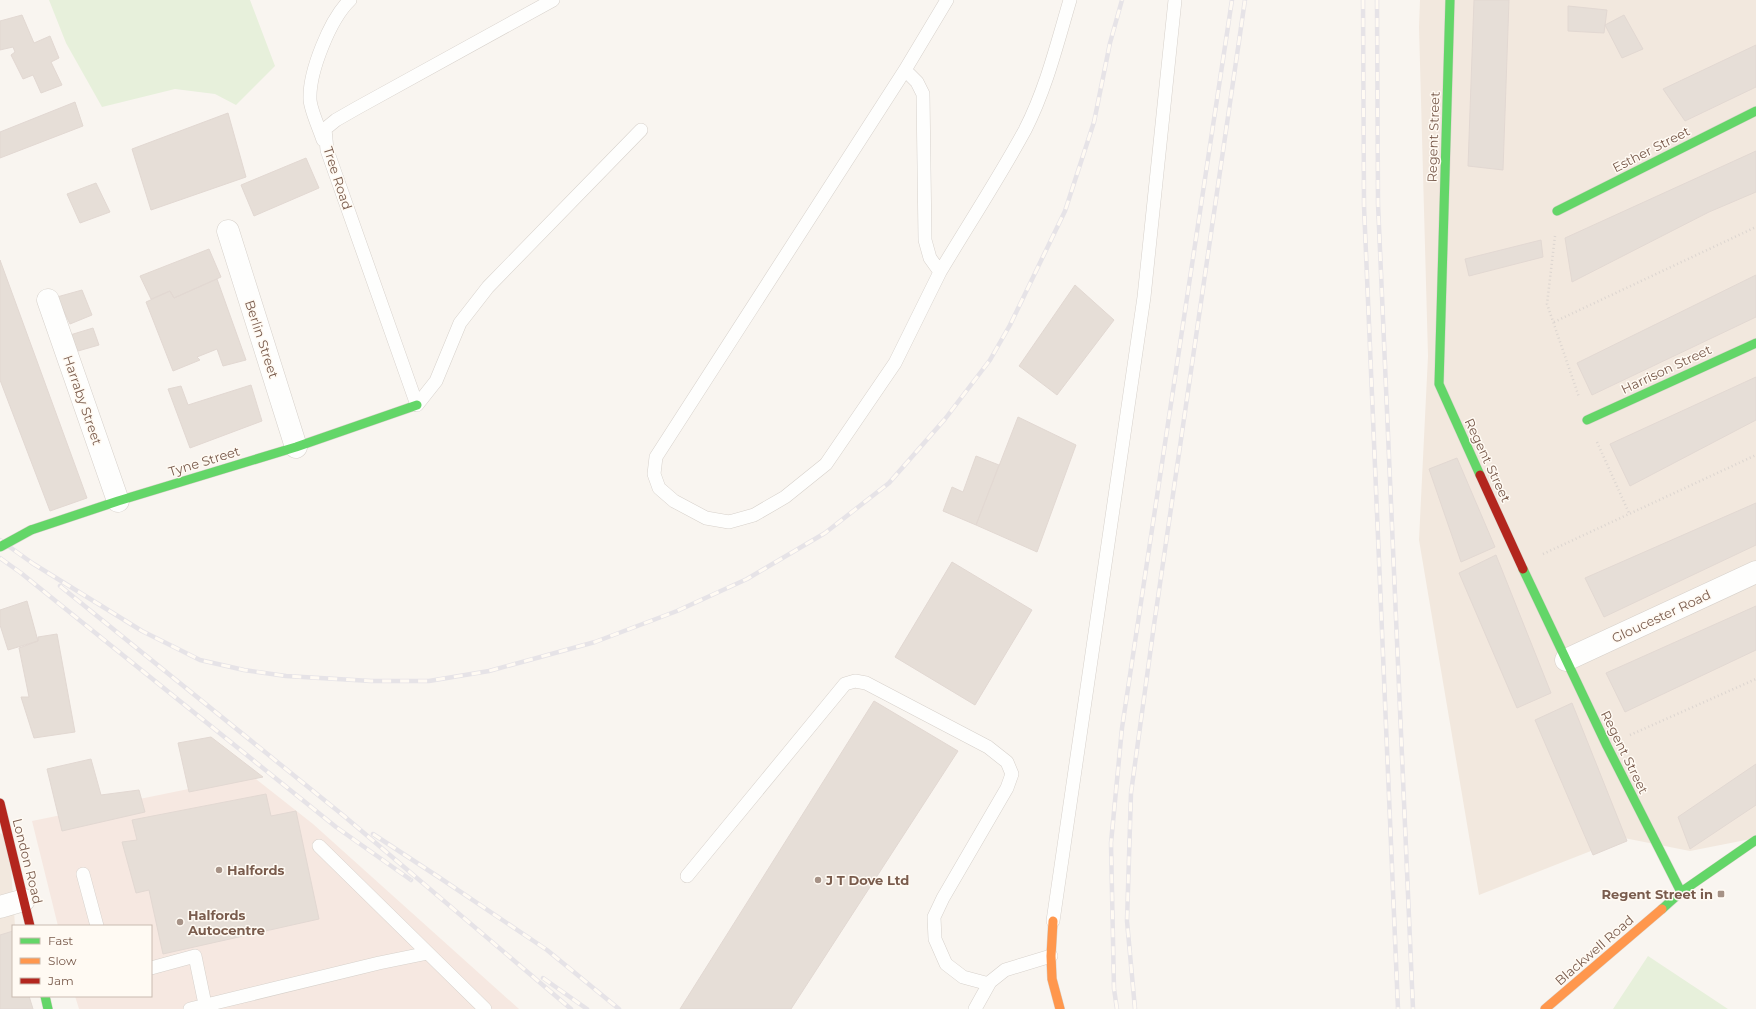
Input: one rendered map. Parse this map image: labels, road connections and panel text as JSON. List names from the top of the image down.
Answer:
{
  "streets": {
    "street": [
      "Regent Street",
      "Esther Street",
      "Berlin Street",
      "Harrison Street",
      "Harraby Street",
      "Tyne Street",
      "Gloucester Road",
      "London Road",
      "Blackwell Road"
    ],
    "lane": ["Tree Road"]
  },
  "crossings": [
    ["Regent Street", "Gloucester Road"],
    ["Regent Street", "Blackwell Road"],
    ["Tree Road", "Tyne Street"],
    ["Berlin Street", "Tyne Street"],
    ["Harraby Street", "Tyne Street"]
  ],
  "places": {
    "other": ["Halfords", "J T Dove Ltd", "Halfords Autocentre"],
    "transit": ["Regent Street in"]
  },
  "legend": ["Fast", "Slow", "Jam"]
}
